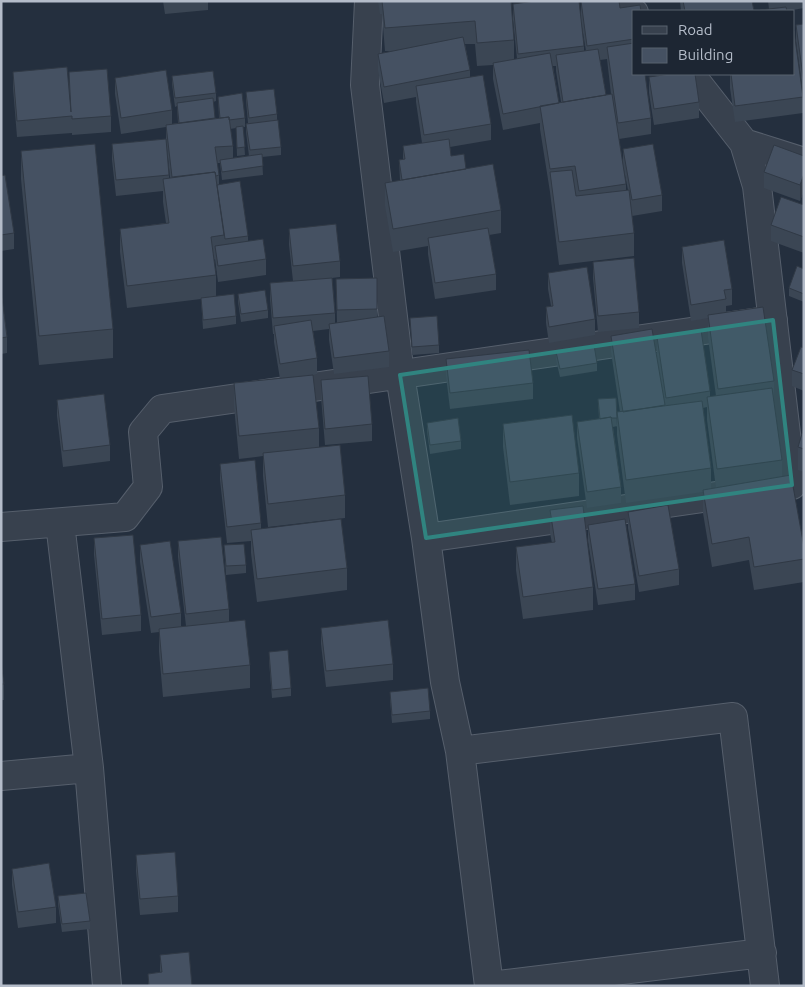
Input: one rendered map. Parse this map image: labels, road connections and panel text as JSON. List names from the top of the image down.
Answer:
{
  "legend": ["Road", "Building"]
}
